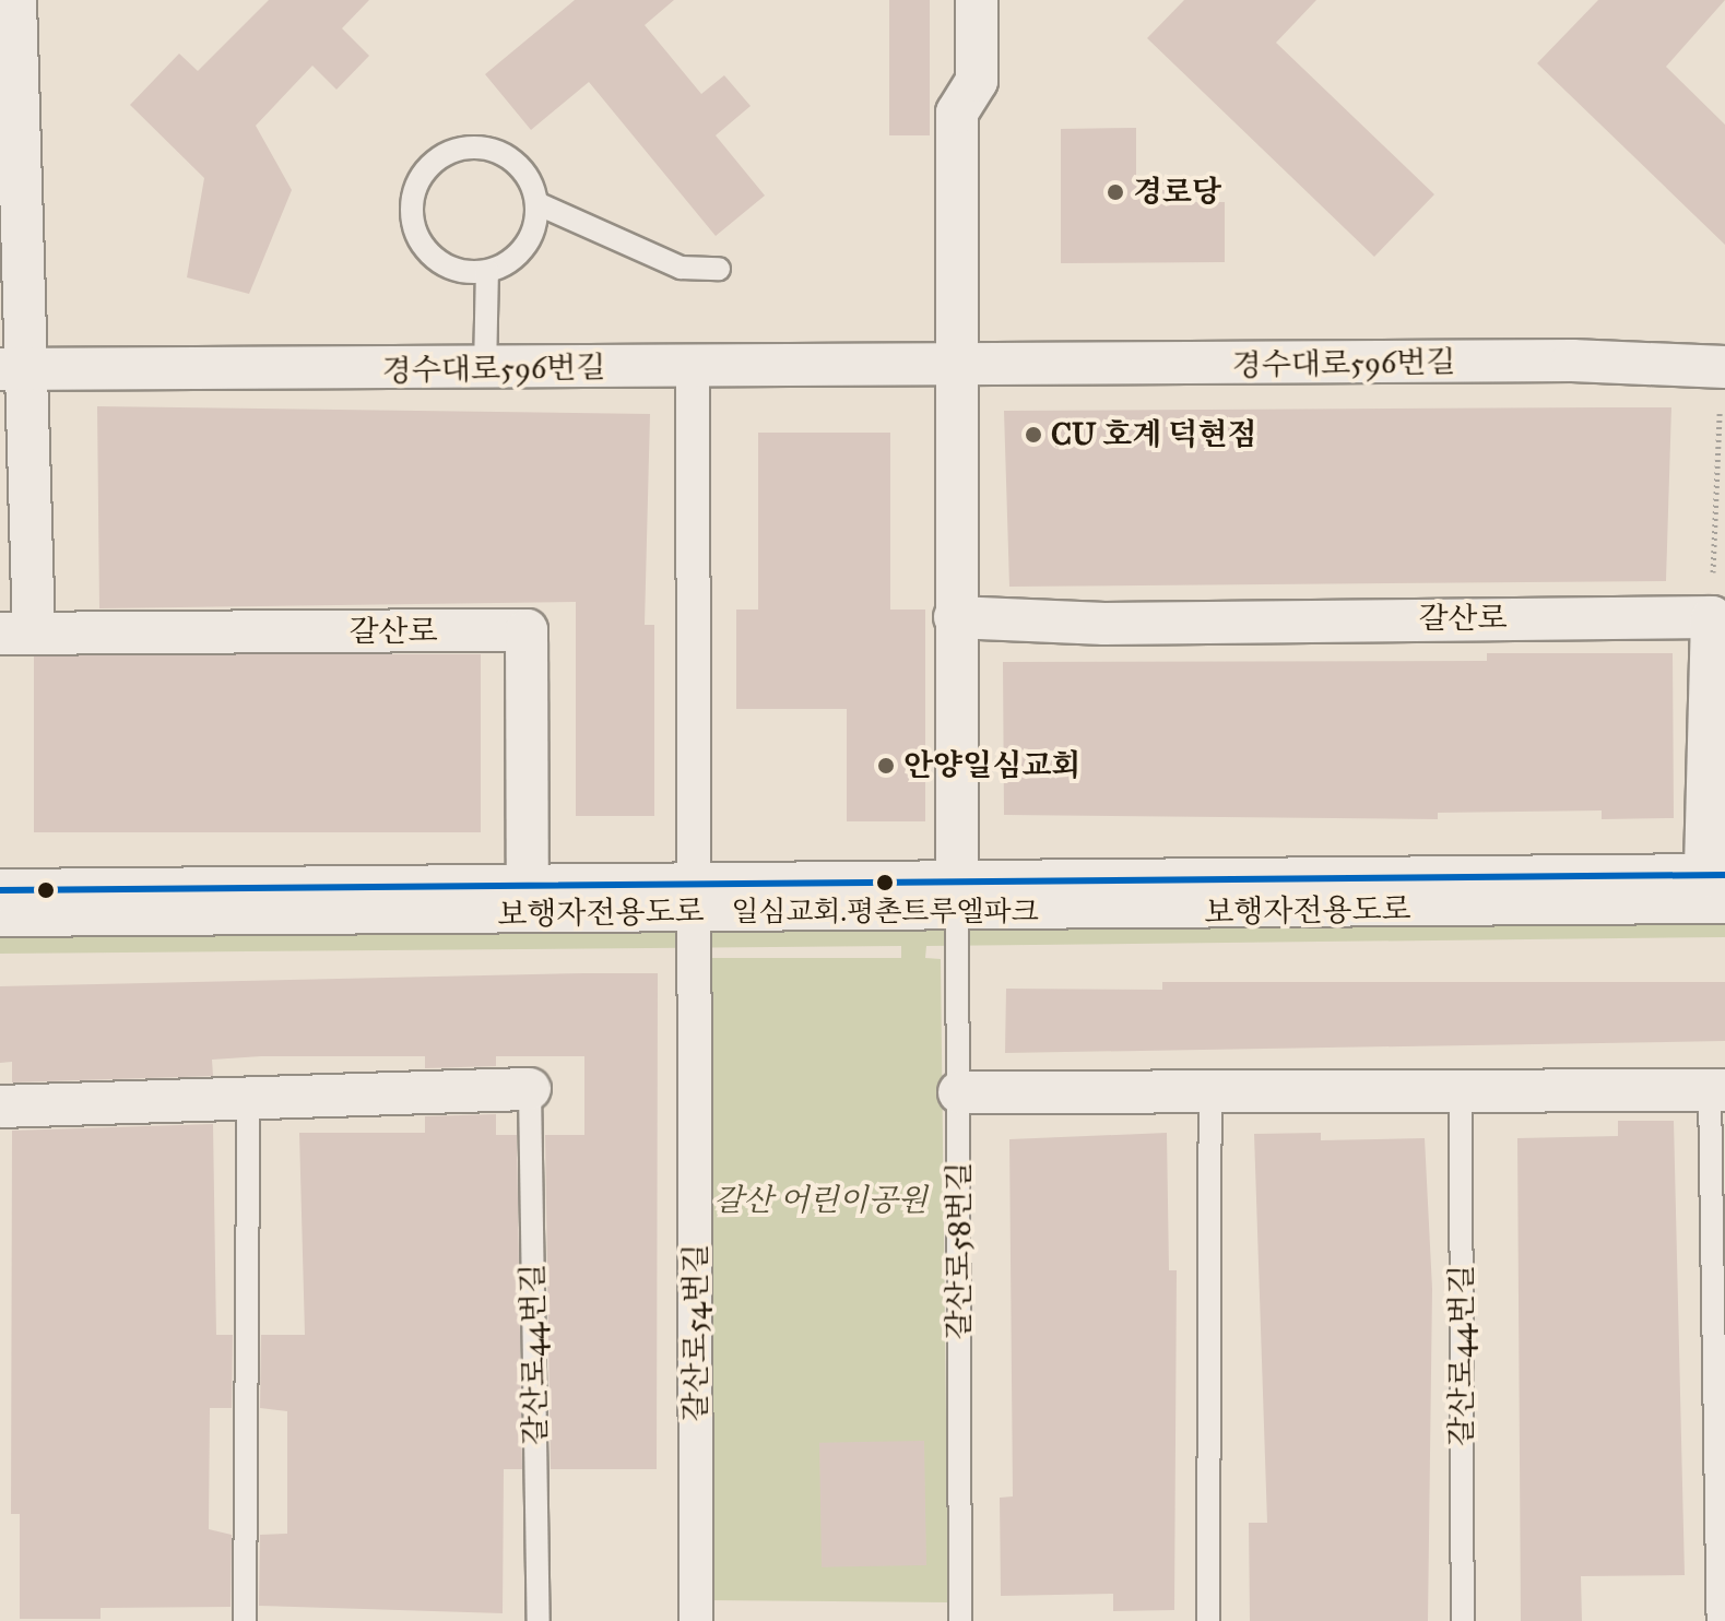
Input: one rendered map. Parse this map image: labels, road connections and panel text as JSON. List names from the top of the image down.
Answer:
{
  "streets": {
    "street": [
      "경수대로596번길",
      "갈산로",
      "보행자전용도로",
      "갈산로54번길"
    ],
    "lane": ["갈산로58번길", "갈산로44번길"]
  },
  "crossings": [
    ["보행자전용도로", "갈산로58번길"]
  ],
  "parks": ["갈산 어린이공원"],
  "places": [
    "경로당",
    "CU 호계 덕현점",
    "안양일심교회",
    "일심교회.평촌트루엘파크"
  ]
}
